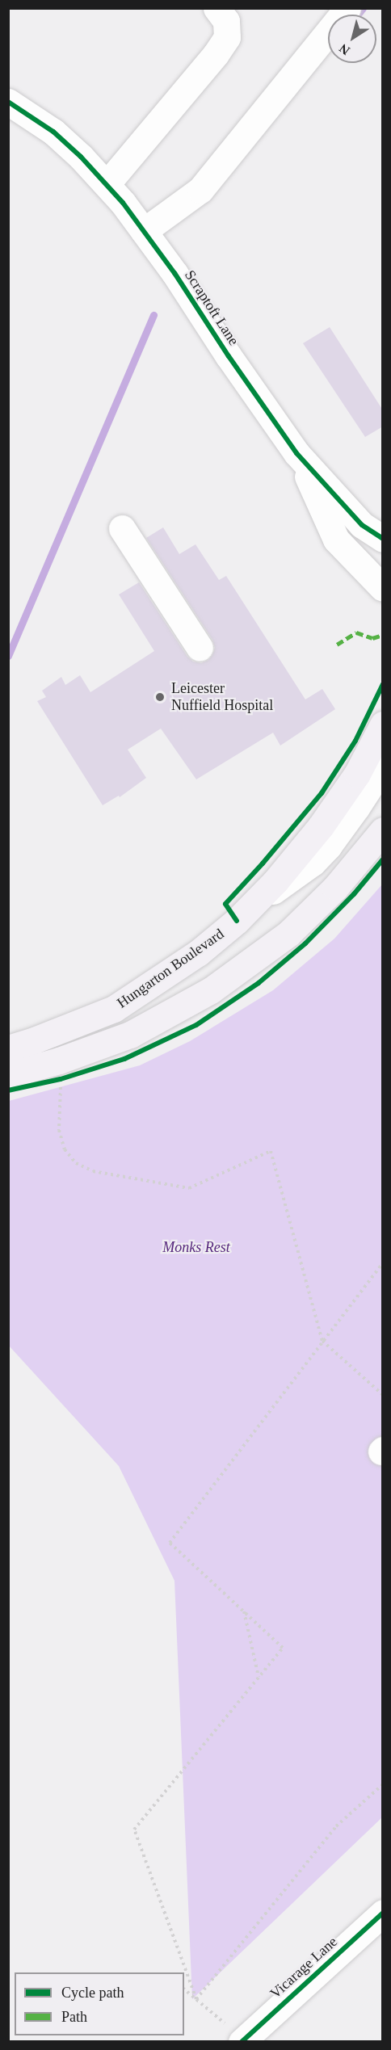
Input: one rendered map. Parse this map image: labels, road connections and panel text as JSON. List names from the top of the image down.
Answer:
{
  "streets": {
    "highway": ["Hungarton Boulevard"],
    "street": ["Scraptoft Lane", "Vicarage Lane"]
  },
  "parks": ["Monks Rest"],
  "places": ["Leicester Nuffield Hospital"],
  "legend": ["Cycle path", "Path"],
  "north": "bottom left"
}
